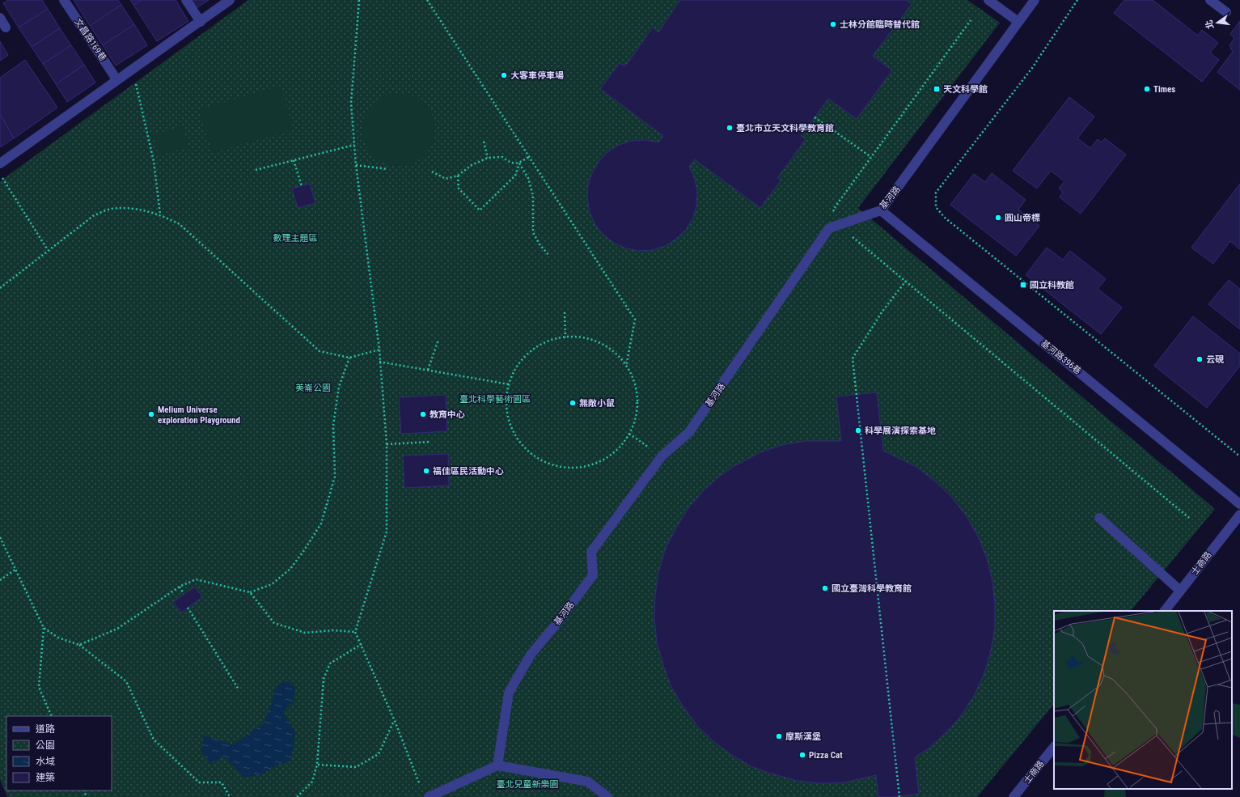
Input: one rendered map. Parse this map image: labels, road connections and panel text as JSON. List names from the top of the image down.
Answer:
{
  "streets": {
    "street": [
      "文昌路169巷",
      "基河路",
      "基河路396巷",
      "士商路"
    ]
  },
  "crossings": [
    ["基河路", "基河路396巷"]
  ],
  "parks": [
    "數理主題區",
    "美崙公園",
    "臺北科學藝術園區",
    "臺北兒童新樂園"
  ],
  "places": {
    "other": [
      "士林分館臨時替代館",
      "大客車停車場",
      "Times",
      "臺北市立天文科學教育館",
      "圓山帝標",
      "云硯",
      "無敵小鼠",
      "Melium Universe exploration Playground",
      "教育中心",
      "科學展演探索基地",
      "福佳區民活動中心",
      "國立臺灣科學教育館",
      "摩斯漢堡",
      "Pizza Cat"
    ],
    "transit": ["天文科學館", "國立科教館"]
  },
  "legend": [
    "道路",
    "公園",
    "水域",
    "建築"
  ],
  "north": "left"
}
